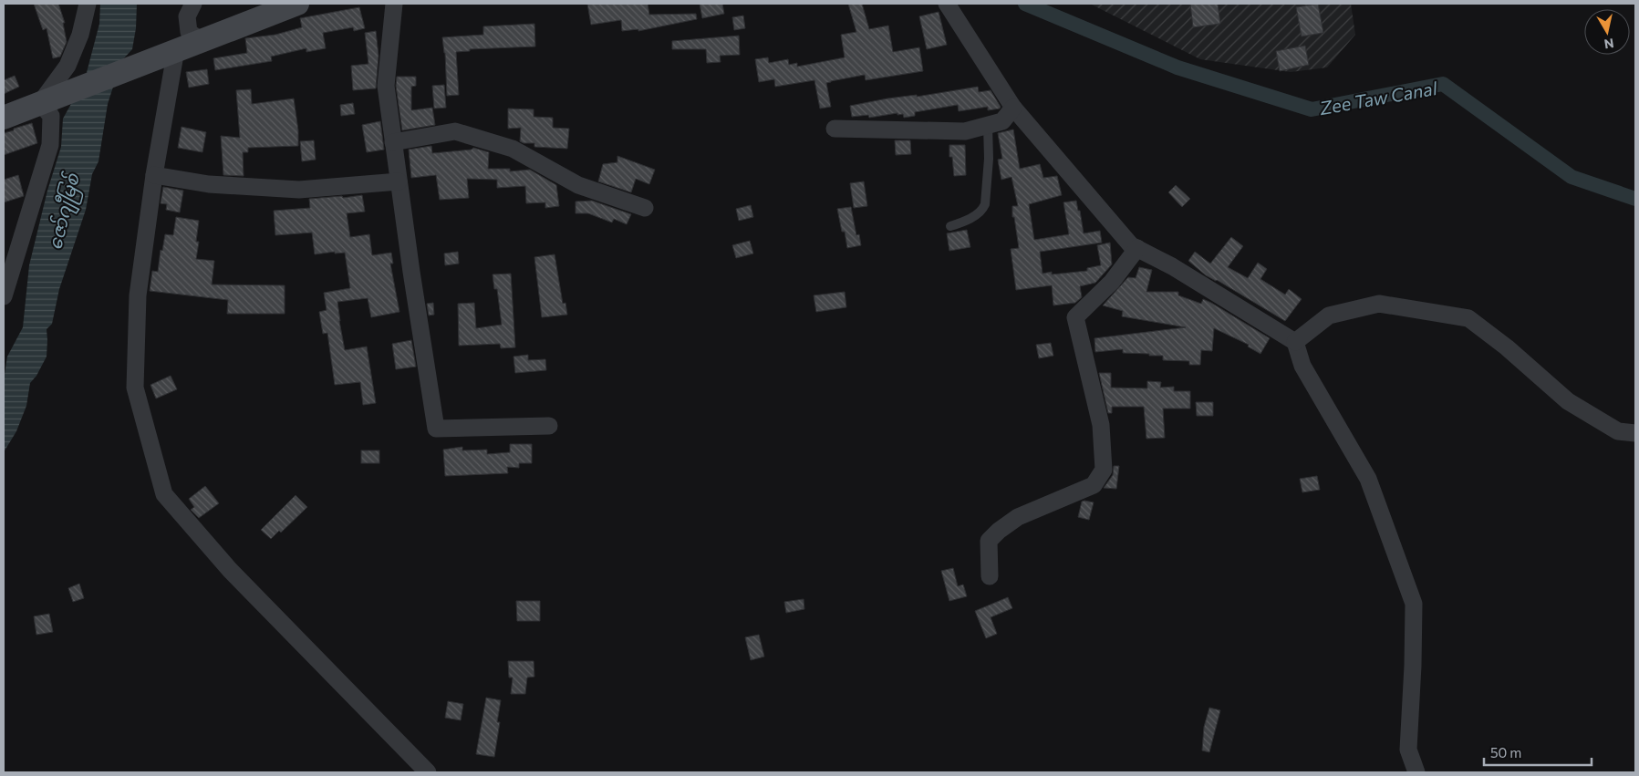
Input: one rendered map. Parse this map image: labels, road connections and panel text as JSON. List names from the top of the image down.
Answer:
{
  "water": ["Zee Taw Canal", "ဇော်ဂျီမြစ်"],
  "scale_bar": "50 m",
  "north": "bottom"
}
